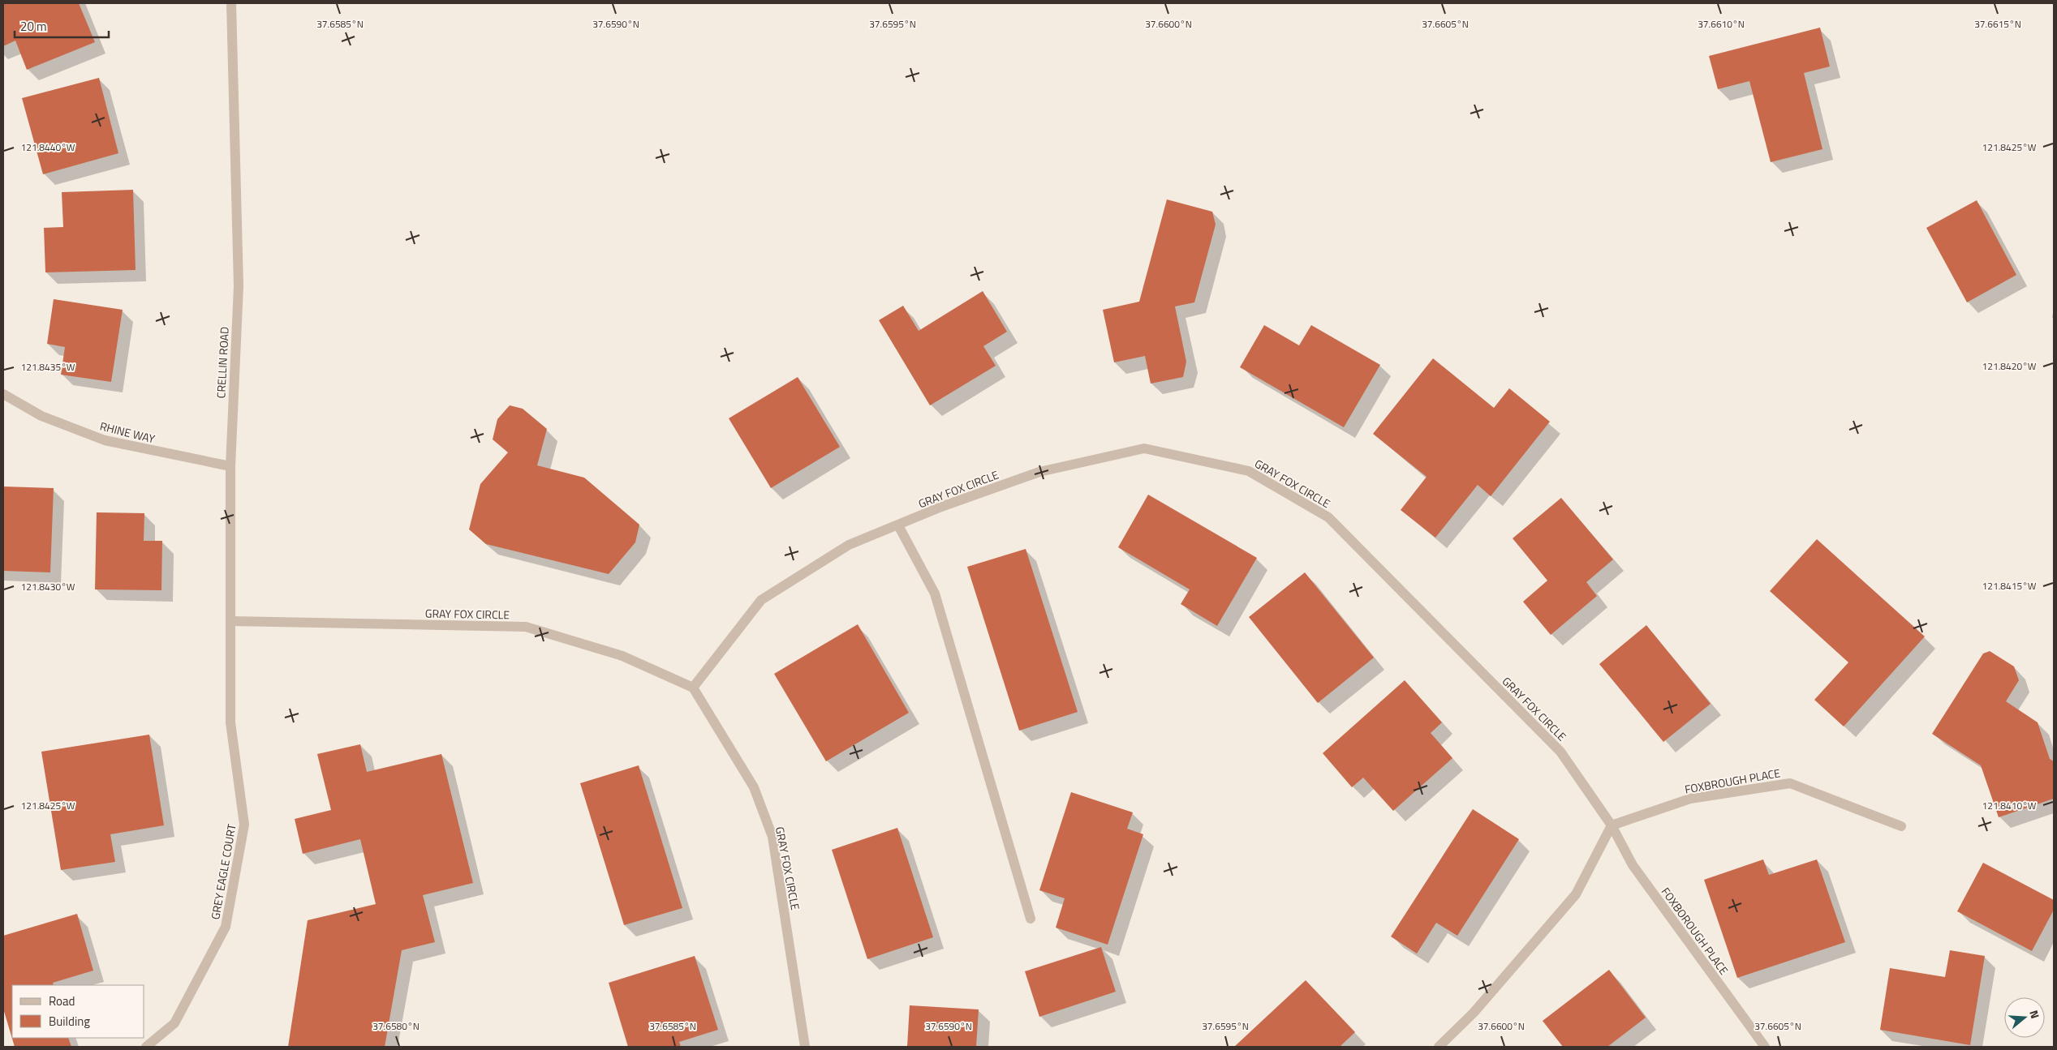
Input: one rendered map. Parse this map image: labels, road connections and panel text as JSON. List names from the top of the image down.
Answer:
{
  "streets": {
    "street": [
      "CRELLIN ROAD",
      "RHINE WAY",
      "GRAY FOX CIRCLE",
      "FOXBROUGH PLACE",
      "GREY EAGLE COURT",
      "FOXBOROUGH PLACE"
    ]
  },
  "crossings": [
    ["CRELLIN ROAD", "RHINE WAY"],
    ["CRELLIN ROAD", "GRAY FOX CIRCLE"],
    ["CRELLIN ROAD", "GREY EAGLE COURT"],
    ["GRAY FOX CIRCLE", "FOXBROUGH PLACE"],
    ["GRAY FOX CIRCLE", "FOXBOROUGH PLACE"],
    ["FOXBROUGH PLACE", "FOXBOROUGH PLACE"]
  ],
  "legend": ["Road", "Building"],
  "scale_bar": "20 m",
  "north": "right",
  "coordinates": [
    "37.6585°N",
    "37.6590°N",
    "37.6595°N",
    "37.6600°N",
    "37.6605°N",
    "37.6610°N",
    "37.6615°N",
    "121.8425°W",
    "121.8440°W",
    "121.8420°W",
    "121.8435°W",
    "121.8415°W",
    "121.8430°W",
    "121.8410°W",
    "37.6580°N"
  ]
}
